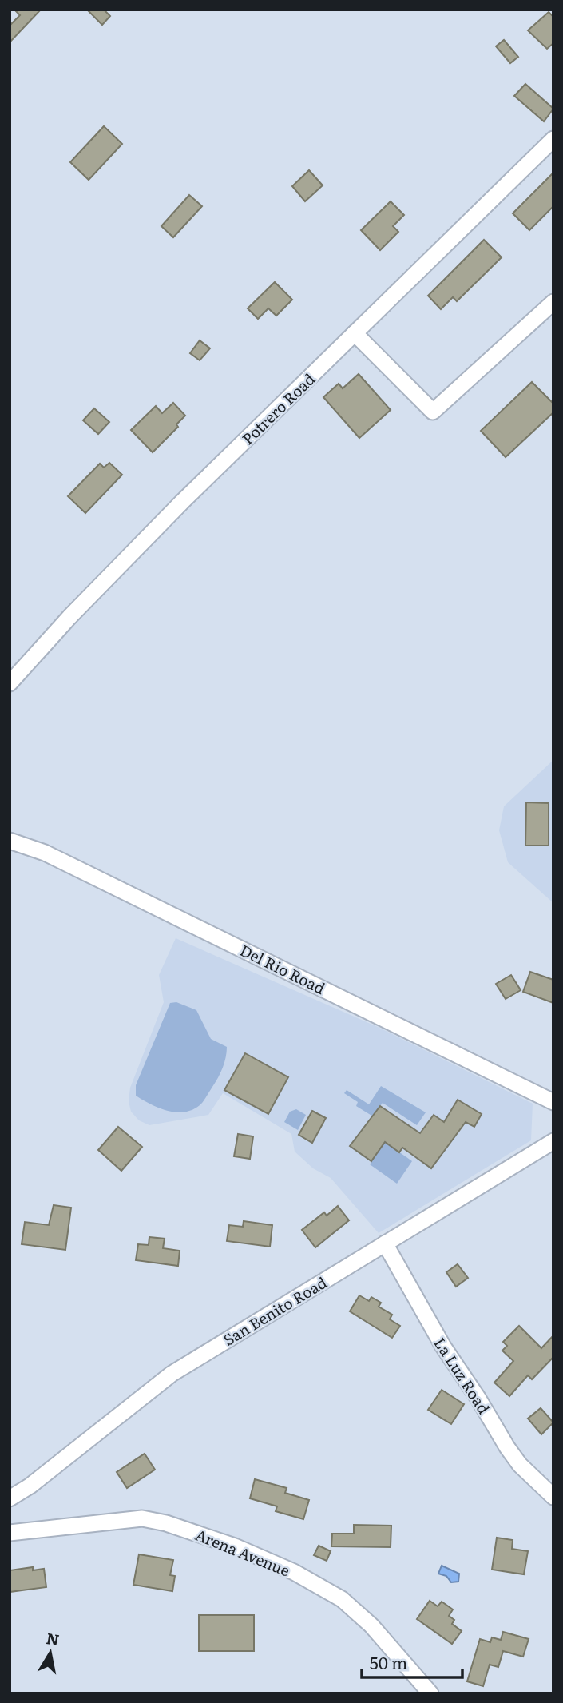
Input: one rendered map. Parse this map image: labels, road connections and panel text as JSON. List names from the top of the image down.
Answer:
{
  "streets": {
    "street": [
      "Potrero Road",
      "Del Rio Road",
      "San Benito Road",
      "La Luz Road",
      "Arena Avenue"
    ]
  },
  "crossings": [
    ["San Benito Road", "La Luz Road"]
  ],
  "scale_bar": "50 m",
  "north": "top"
}
